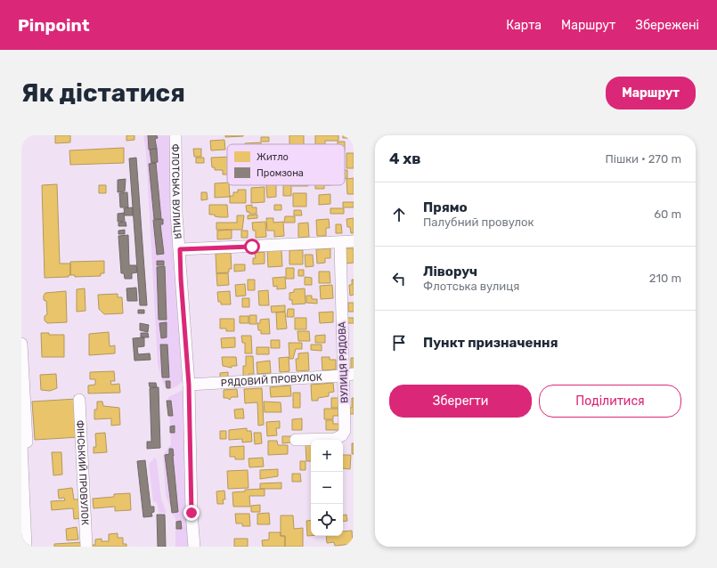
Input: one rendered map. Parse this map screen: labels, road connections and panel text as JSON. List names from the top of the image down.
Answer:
{
  "streets": {
    "street": [
      "ФЛОТСЬКА ВУЛИЦЯ",
      "ВУЛИЦЯ РЯДОВА",
      "РЯДОВИЙ ПРОВУЛОК",
      "ФІНСЬКИЙ ПРОВУЛОК"
    ]
  },
  "crossings": [
    ["ФЛОТСЬКА ВУЛИЦЯ", "РЯДОВИЙ ПРОВУЛОК"],
    ["ВУЛИЦЯ РЯДОВА", "РЯДОВИЙ ПРОВУЛОК"]
  ],
  "legend": ["Житло", "Промзона"],
  "page": {
    "header": "Pinpoint",
    "nav": ["Карта", "Маршрут", "Збережені"],
    "buttons": [
      "Маршрут",
      ["Зберегти", "Поділитися"]
    ],
    "title": "Як дістатися",
    "heading": ["4 хв", "Пішки · 270 m"],
    "list": [
      ["Прямо", "Палубний провулок", "60 m"],
      ["Ліворуч", "Флотська вулиця", "210 m"],
      "Пункт призначення"
    ],
    "map_buttons": ["+", "−"]
  }
}
